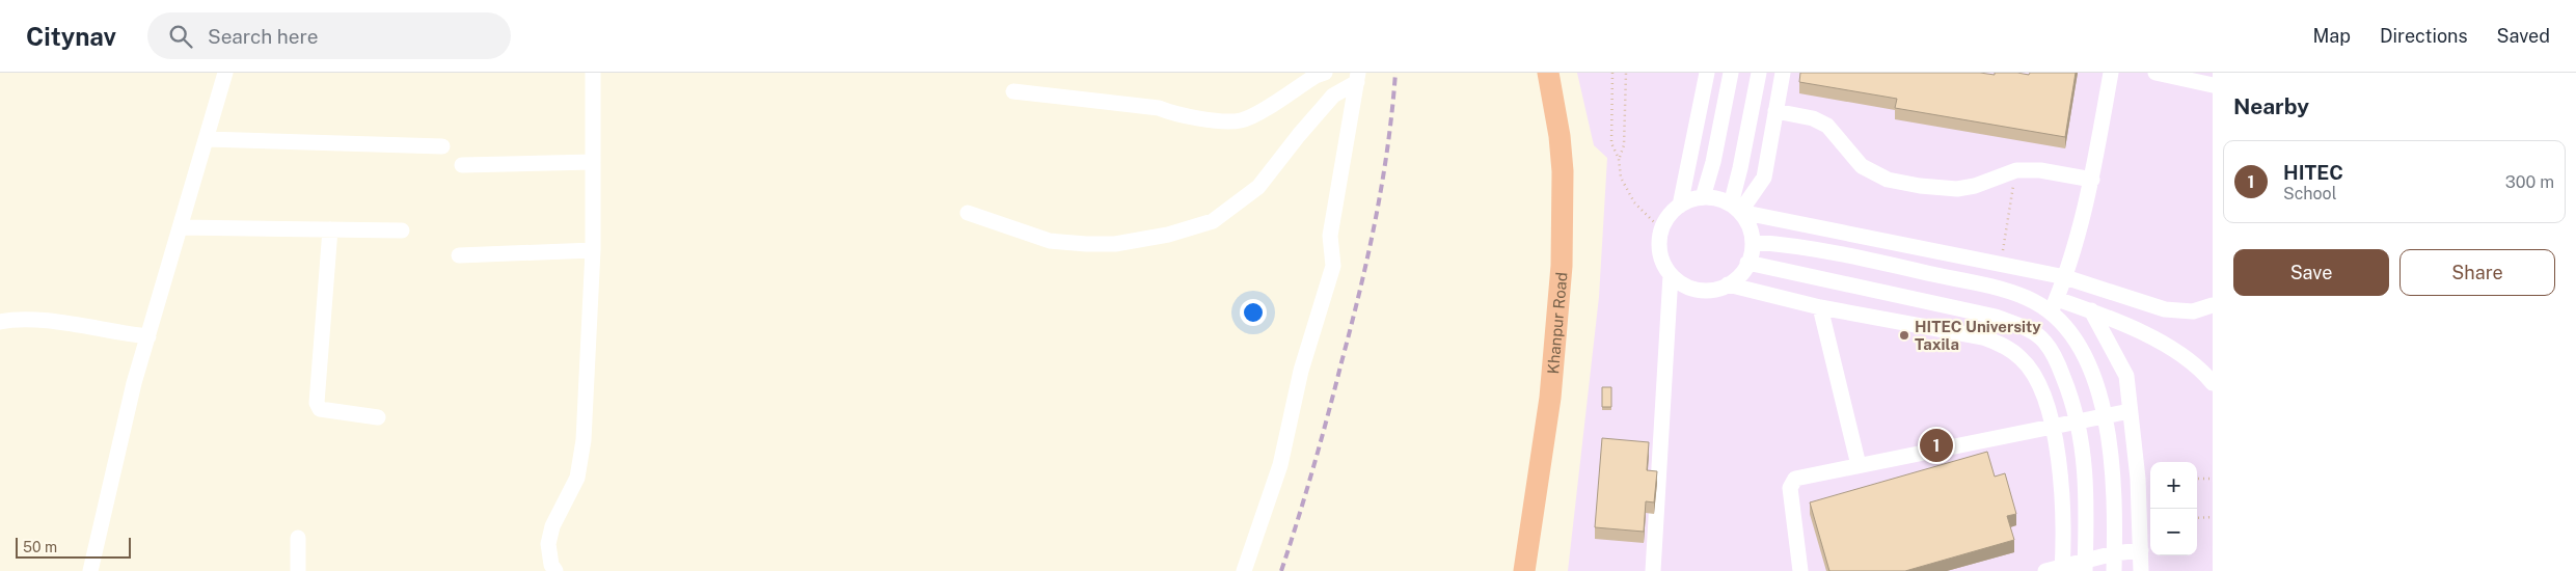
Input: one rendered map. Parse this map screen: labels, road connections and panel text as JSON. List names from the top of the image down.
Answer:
{
  "streets": {
    "highway": ["Khanpur Road"]
  },
  "places": ["HITEC University Taxila"],
  "scale_bar": "50 m",
  "page": {
    "header": "Citynav",
    "search": "Search here",
    "nav": ["Map", "Directions", "Saved"],
    "heading": "Nearby",
    "list": [
      {
        "mark": "1",
        "name": "HITEC",
        "note": "School",
        "value": "300 m"
      }
    ],
    "buttons": ["Save", "Share"],
    "pins": "1",
    "map_buttons": ["+", "−"],
    "scale": "50 m"
  }
}
